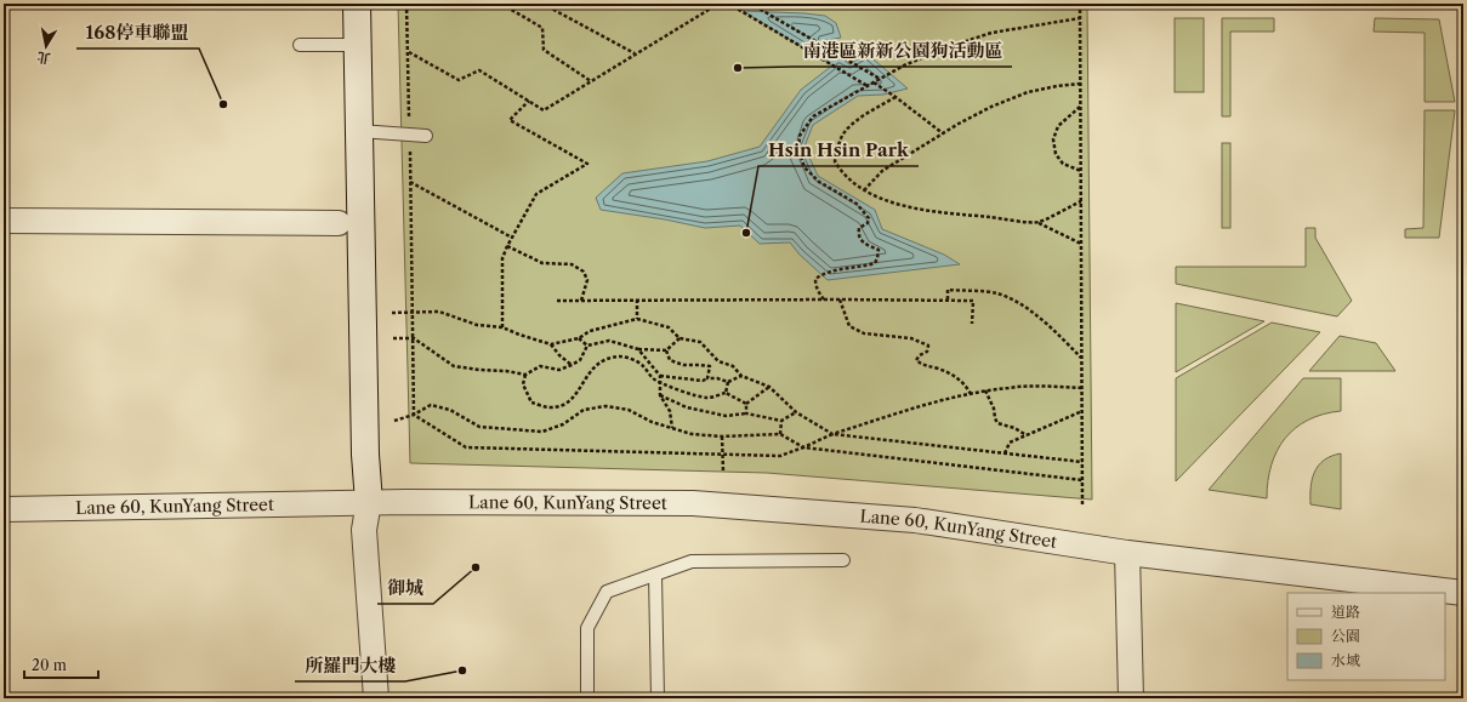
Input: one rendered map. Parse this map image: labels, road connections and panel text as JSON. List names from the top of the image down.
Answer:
{
  "streets": {
    "street": ["Lane 60, KunYang Street"]
  },
  "places": [
    "南港區新新公園狗活動區",
    "168停車聯盟",
    "Hsin Hsin Park",
    "御城",
    "所羅門大樓"
  ],
  "legend": ["道路", "公園", "水域"],
  "scale_bar": "20 m",
  "north": "bottom"
}
